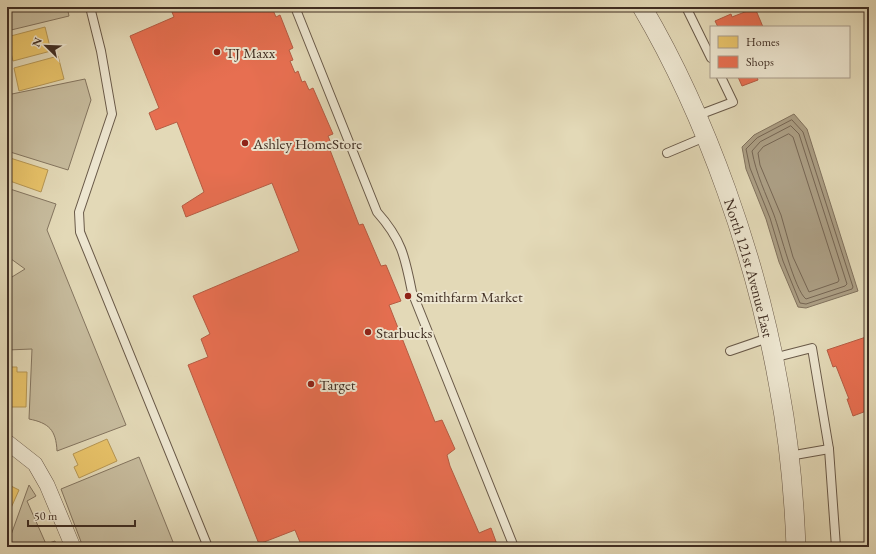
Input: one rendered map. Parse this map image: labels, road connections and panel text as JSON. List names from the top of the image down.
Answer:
{
  "streets": {
    "street": ["North 121st Avenue East"]
  },
  "places": [
    "TJ Maxx",
    "Ashley HomeStore",
    "Smithfarm Market",
    "Starbucks",
    "Target"
  ],
  "legend": ["Homes", "Shops"],
  "scale_bar": "50 m",
  "north": "top left"
}
